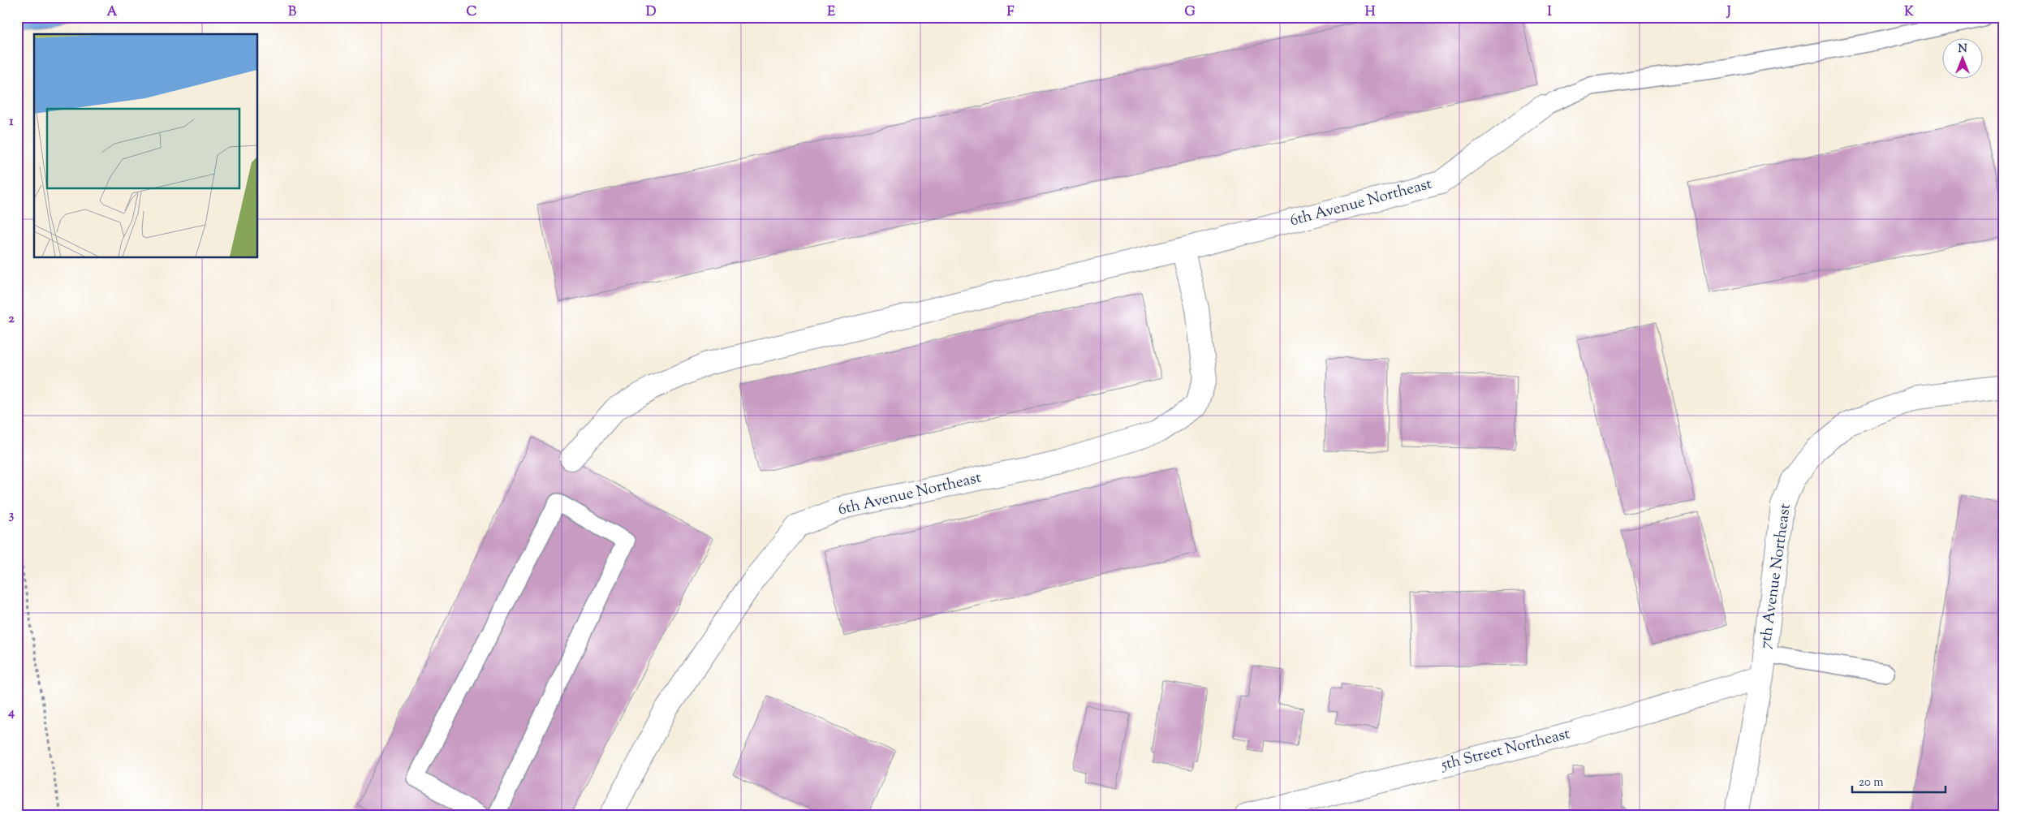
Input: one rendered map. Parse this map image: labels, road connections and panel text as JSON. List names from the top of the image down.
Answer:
{
  "streets": {
    "street": ["6th Avenue Northeast", "7th Avenue Northeast", "5th Street Northeast"]
  },
  "crossings": [
    ["7th Avenue Northeast", "5th Street Northeast"]
  ],
  "scale_bar": "20 m",
  "north": "top",
  "grid": {
    "columns": [
      "A",
      "B",
      "C",
      "D",
      "E",
      "F",
      "G",
      "H",
      "I",
      "J",
      "K"
    ],
    "rows": [
      "1",
      "2",
      "3",
      "4"
    ]
  }
}
